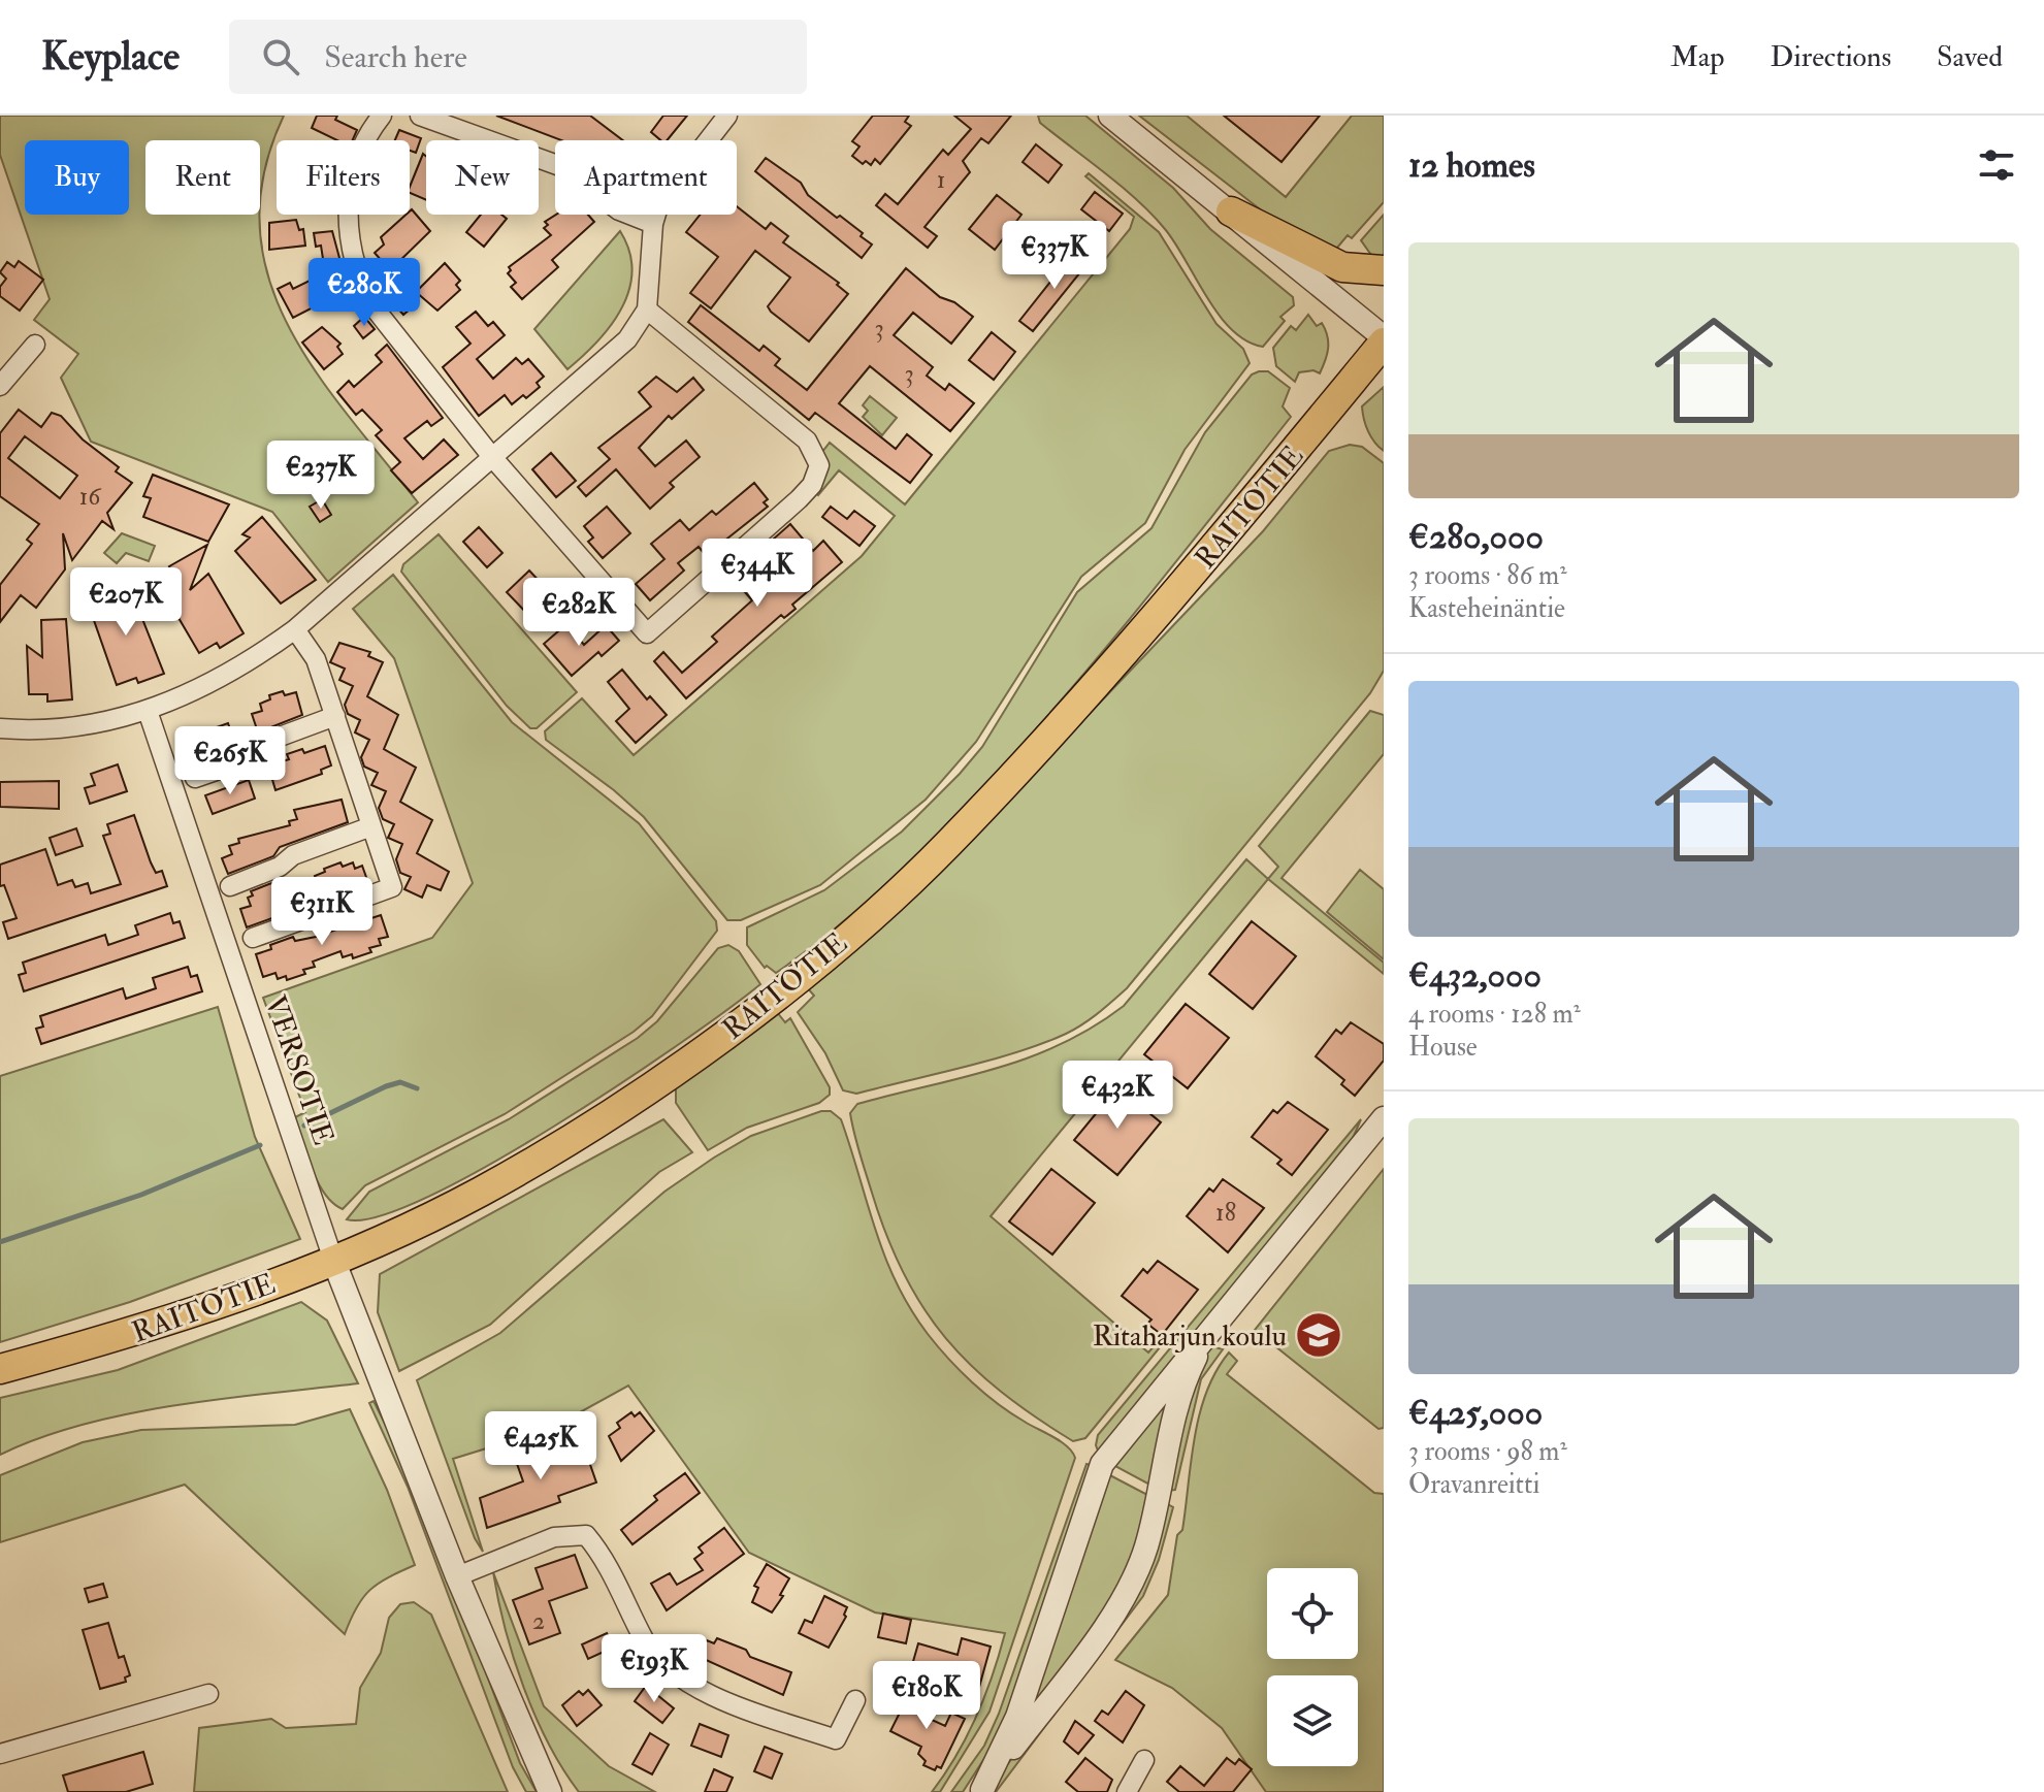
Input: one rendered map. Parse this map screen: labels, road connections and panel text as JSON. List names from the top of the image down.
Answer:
{
  "streets": {
    "main road": ["RAITOTIE"],
    "street": ["VERSOTIE"]
  },
  "crossings": [
    ["RAITOTIE", "VERSOTIE"]
  ],
  "places": {
    "school or university": ["Ritaharjun koulu"]
  },
  "house_numbers": [
    "1",
    "3",
    "3",
    "16",
    "18",
    "2"
  ],
  "page": {
    "header": "Keyplace",
    "search": "Search here",
    "nav": ["Map", "Directions", "Saved"],
    "heading": "12 homes",
    "chip": [
      "Buy",
      "Rent",
      "Filters",
      "New",
      "Apartment"
    ],
    "list": [
      {
        "name": "€280,000",
        "note": "3 rooms · 86 m² · Kasteheinäntie"
      },
      {
        "name": "€432,000",
        "note": "4 rooms · 128 m² · House"
      },
      {
        "name": "€425,000",
        "note": "3 rooms · 98 m² · Oravanreitti"
      }
    ],
    "price": [
      "€337K",
      "€280K",
      "€237K",
      "€344K",
      "€207K",
      "€282K",
      "€265K",
      "€311K",
      "€432K",
      "€425K",
      "€193K",
      "€180K"
    ]
  }
}
